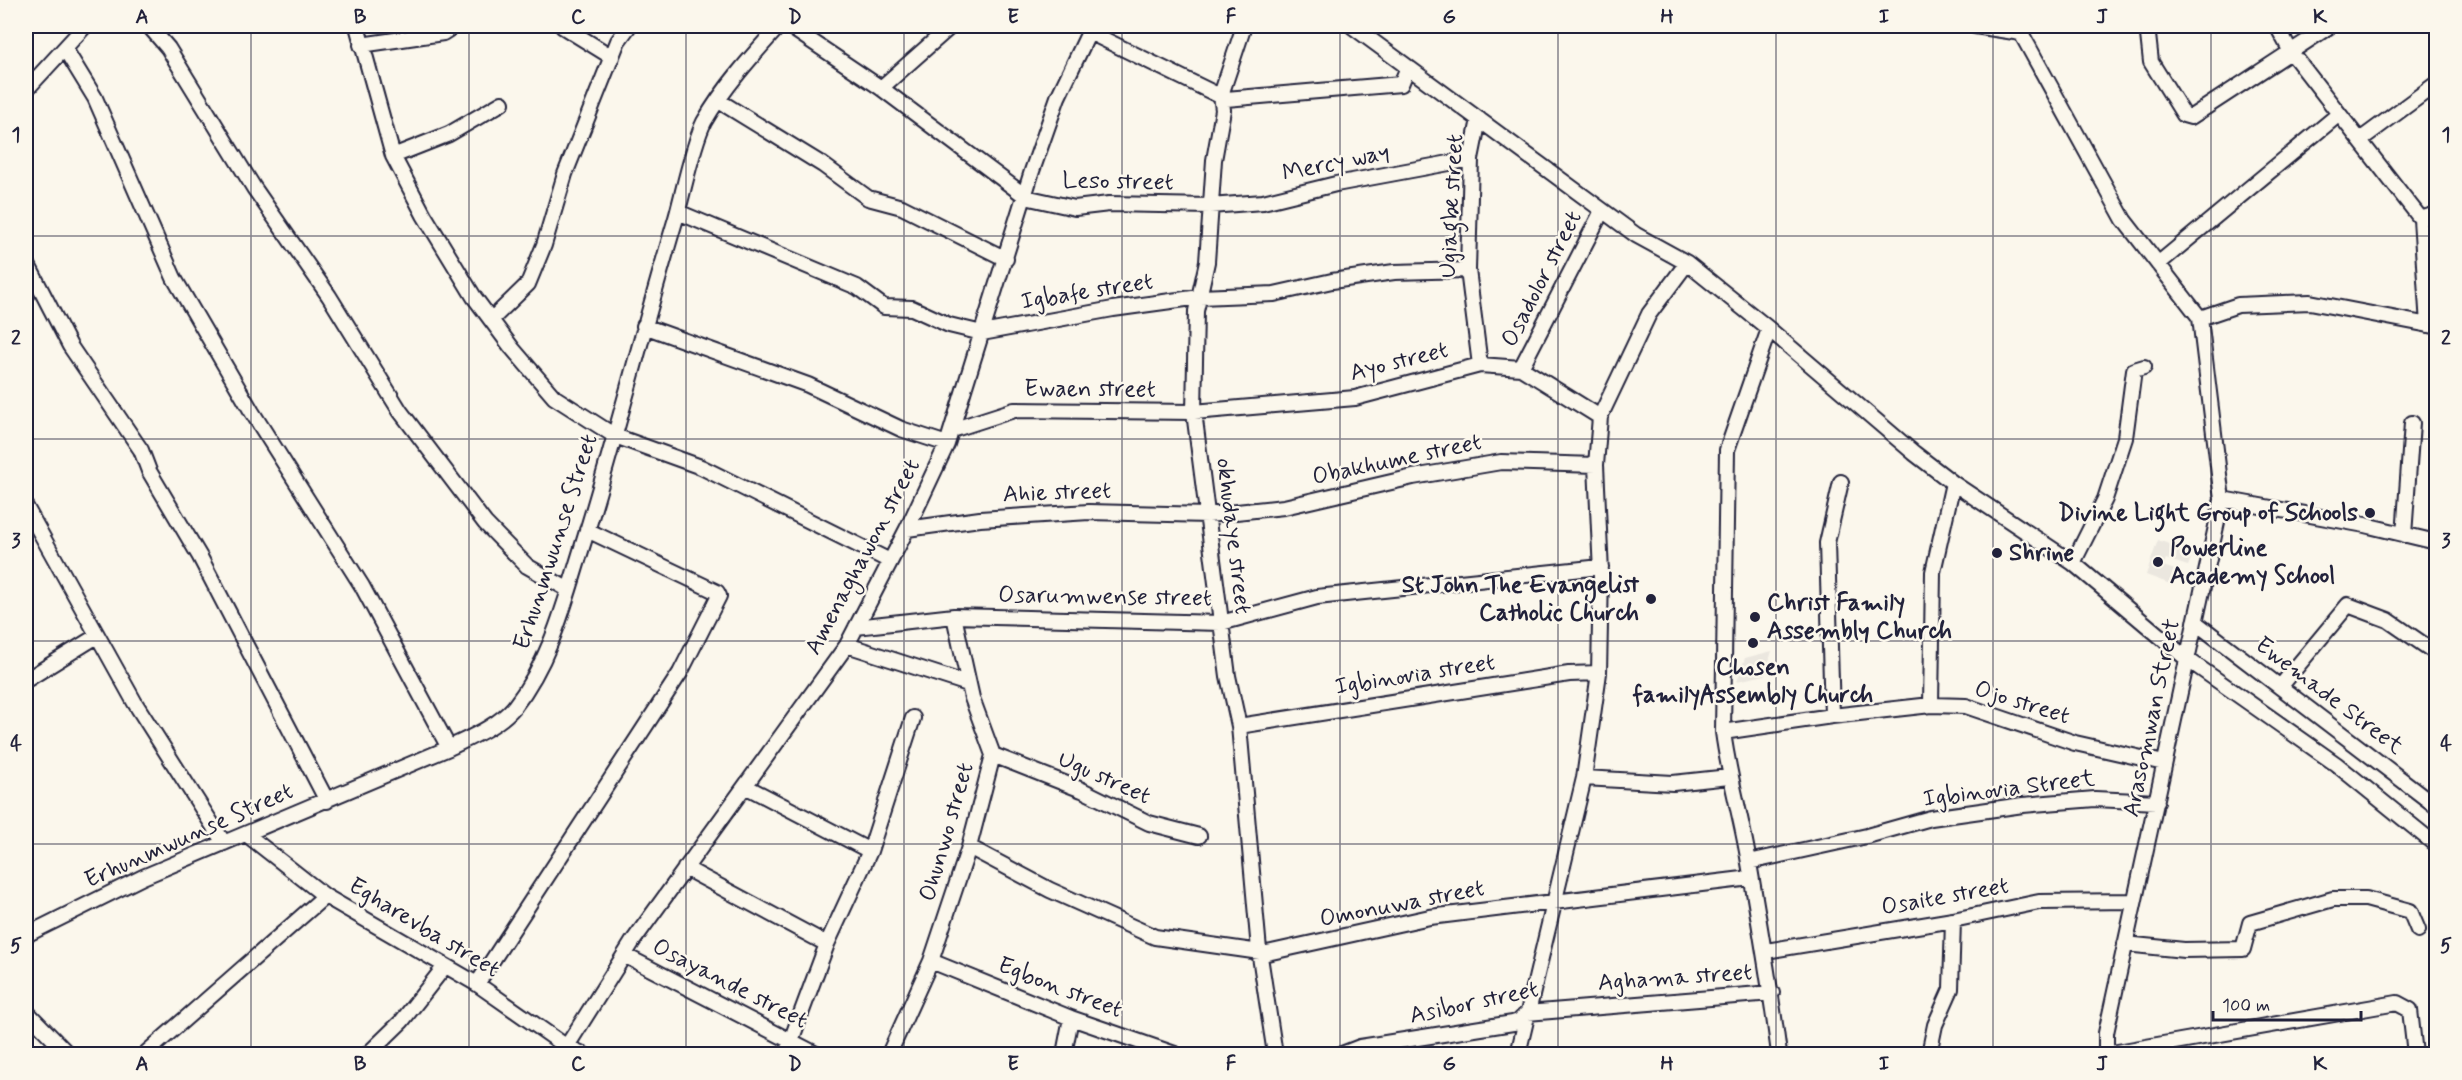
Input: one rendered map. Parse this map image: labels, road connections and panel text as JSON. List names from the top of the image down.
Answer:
{
  "streets": {
    "street": [
      "Mercy way",
      "Leso street",
      "Ugiagbe street",
      "Osadolor street",
      "Igbafe street",
      "Ayo street",
      "Ewaen street",
      "Obakhume street",
      "Ahie street",
      "okhudaye street",
      "Erhunmwunse Street",
      "Amenaghawon street",
      "Osarumwense street",
      "Igbinovia street",
      "Ewemade Street",
      "Ojo street",
      "Arasomwan Street",
      "Ugu street",
      "Igbinovia Street",
      "Ohunwo street",
      "Osaite street",
      "Omonuwa street",
      "Egharevba street",
      "Aghama street",
      "Osayande street",
      "Egbon street",
      "Asibor street"
    ]
  },
  "crossings": [
    ["Mercy way", "Leso street"],
    ["Mercy way", "Ugiagbe street"],
    ["Mercy way", "okhudaye street"],
    ["Leso street", "okhudaye street"],
    ["Leso street", "Amenaghawon street"],
    ["Ugiagbe street", "Igbafe street"],
    ["Ugiagbe street", "Ayo street"],
    ["Osadolor street", "Ayo street"],
    ["Igbafe street", "okhudaye street"],
    ["Igbafe street", "Amenaghawon street"],
    ["Ayo street", "Ewaen street"],
    ["Ayo street", "okhudaye street"],
    ["Ewaen street", "okhudaye street"],
    ["Ewaen street", "Amenaghawon street"],
    ["Obakhume street", "Ahie street"],
    ["Obakhume street", "okhudaye street"],
    ["Ahie street", "okhudaye street"],
    ["Ahie street", "Amenaghawon street"],
    ["okhudaye street", "Osarumwense street"],
    ["okhudaye street", "Igbinovia street"],
    ["okhudaye street", "Omonuwa street"],
    ["Erhunmwunse Street", "Egharevba street"],
    ["Amenaghawon street", "Osarumwense street"],
    ["Amenaghawon street", "Egharevba street"],
    ["Amenaghawon street", "Osayande street"],
    ["Osarumwense street", "Ohunwo street"],
    ["Ewemade Street", "Arasomwan Street"],
    ["Ojo street", "Arasomwan Street"],
    ["Arasomwan Street", "Igbinovia Street"],
    ["Arasomwan Street", "Osaite street"],
    ["Ugu street", "Ohunwo street"],
    ["Ohunwo street", "Omonuwa street"],
    ["Ohunwo street", "Egbon street"],
    ["Aghama street", "Asibor street"]
  ],
  "places": [
    "Divine Light Group of Schools",
    "Shrine",
    "Powerline Academy School",
    "St John The Evangelist Catholic Church",
    "Christ Family Assembly Church",
    "Chosen familyAssembly Church"
  ],
  "scale_bar": "100 m",
  "grid": {
    "columns": [
      "A",
      "B",
      "C",
      "D",
      "E",
      "F",
      "G",
      "H",
      "I",
      "J",
      "K"
    ],
    "rows": [
      "1",
      "2",
      "3",
      "4",
      "5"
    ]
  }
}
